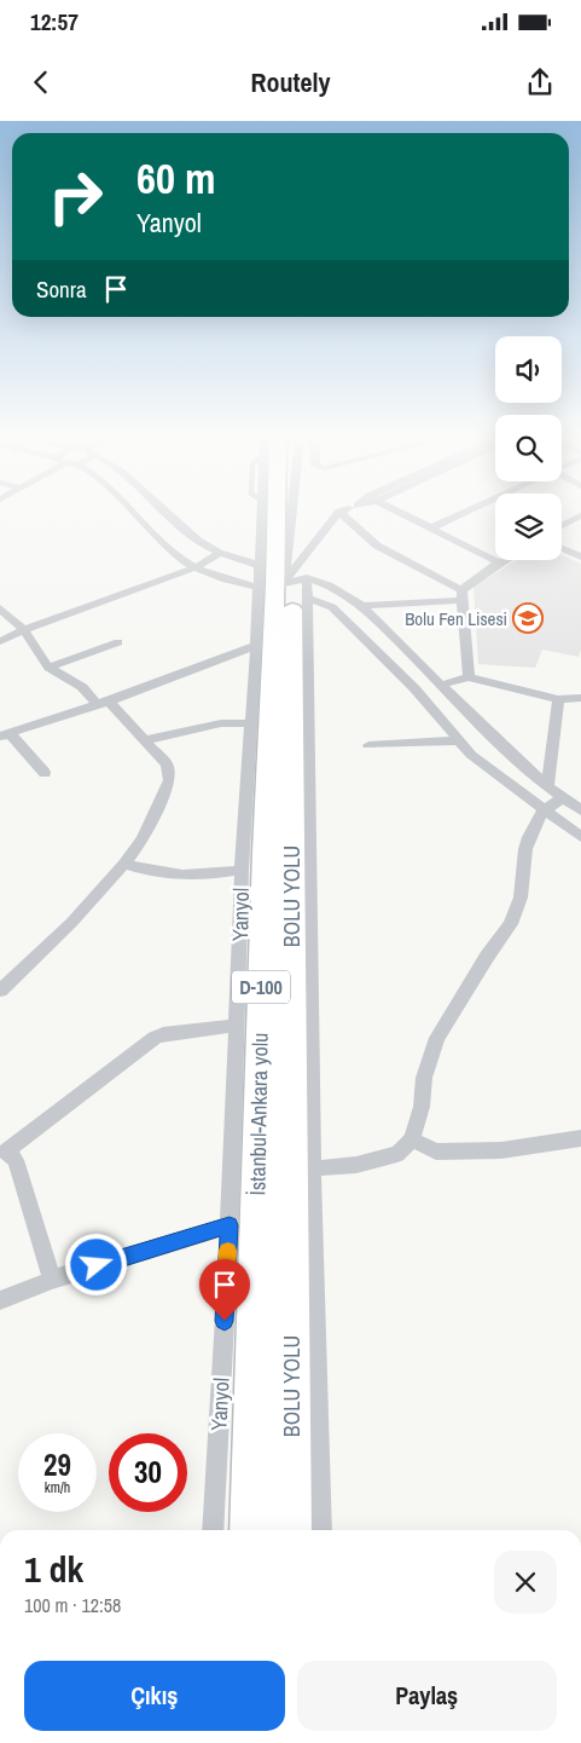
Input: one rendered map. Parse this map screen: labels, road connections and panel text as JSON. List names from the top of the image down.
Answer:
{
  "streets": {
    "highway": ["BOLU YOLU", "D-100", "İstanbul-Ankara yolu"],
    "street": ["Yanyol"]
  },
  "places": {
    "school or university": ["Bolu Fen Lisesi"]
  },
  "page": {
    "status": "12:57",
    "header": "Routely",
    "turn": ["60 m", "Yanyol"],
    "then": "Sonra",
    "speed": "29 km/h",
    "limit": "30",
    "heading": ["1 dk", "100 m · 12:58"],
    "buttons": ["Çıkış", "Paylaş"]
  }
}
